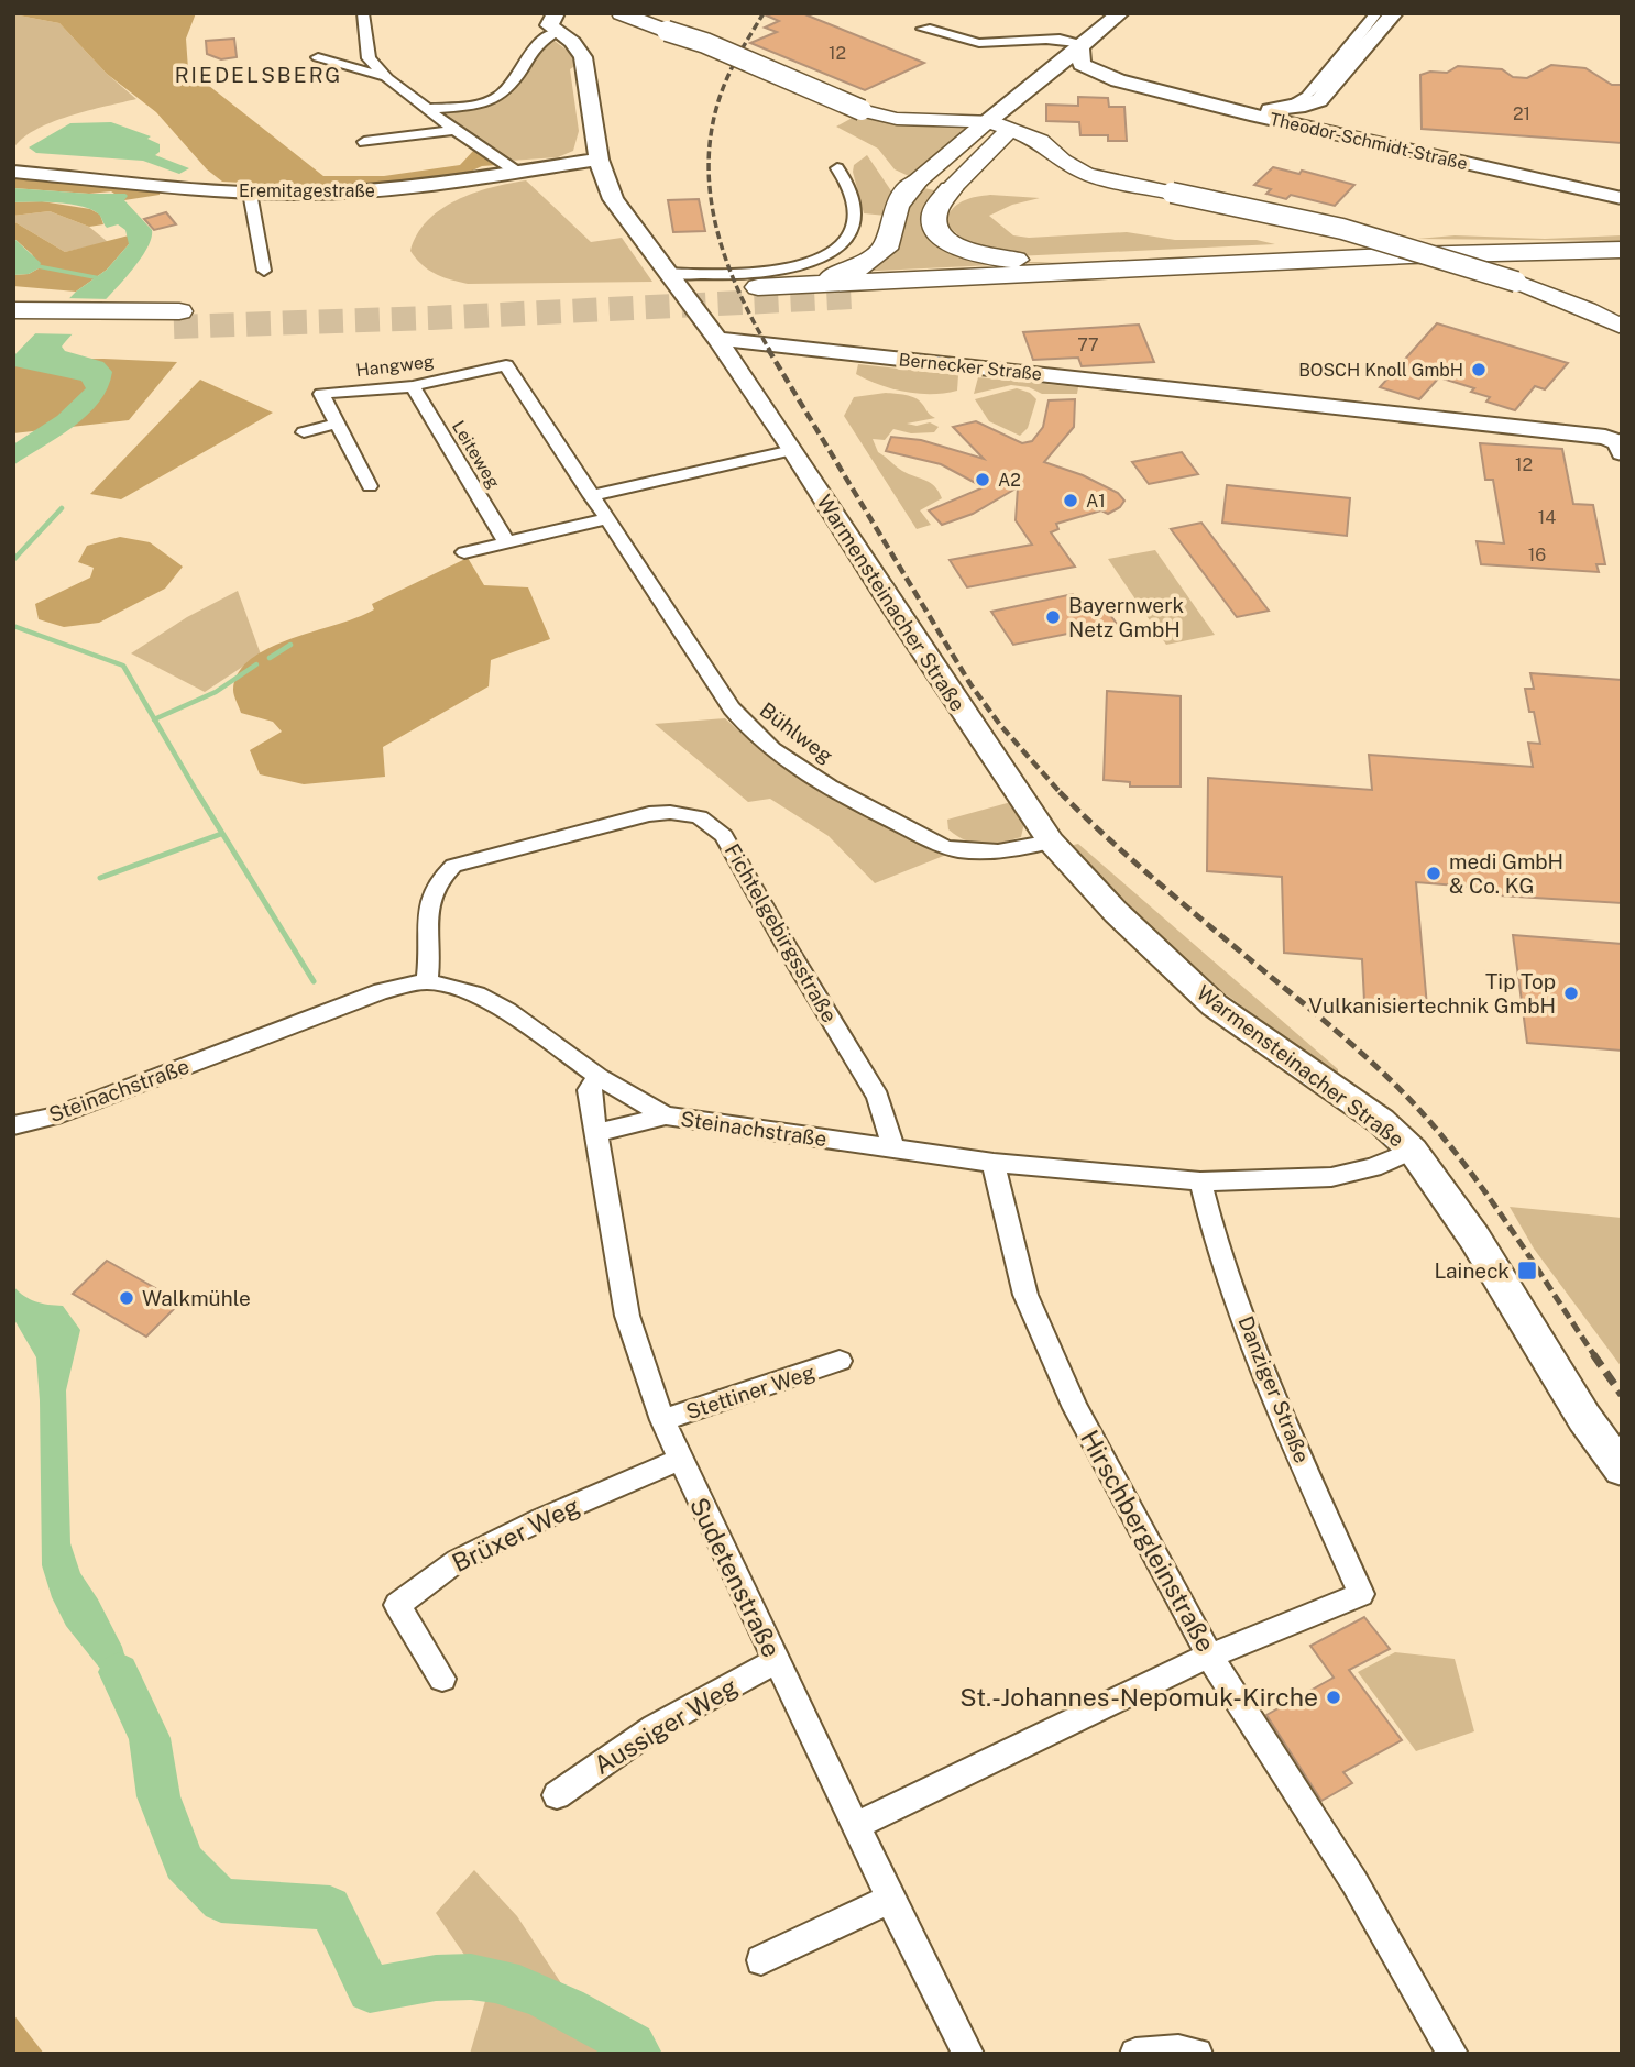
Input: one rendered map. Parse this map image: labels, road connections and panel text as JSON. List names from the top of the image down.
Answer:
{
  "streets": {
    "street": [
      "Theodor-Schmidt-Straße",
      "Eremitagestraße",
      "Hangweg",
      "Bernecker Straße",
      "Leiteweg",
      "Warmensteinacher Straße",
      "Bühlweg",
      "Fichtelgebirgsstraße",
      "Steinachstraße",
      "Danziger Straße",
      "Stettiner Weg",
      "Brüxer Weg",
      "Hirschbergleinstraße",
      "Sudetenstraße",
      "Aussiger Weg"
    ]
  },
  "crossings": [
    ["Hangweg", "Leiteweg"],
    ["Hangweg", "Bühlweg"],
    ["Bernecker Straße", "Warmensteinacher Straße"],
    ["Warmensteinacher Straße", "Bühlweg"],
    ["Warmensteinacher Straße", "Steinachstraße"],
    ["Fichtelgebirgsstraße", "Steinachstraße"],
    ["Steinachstraße", "Danziger Straße"],
    ["Steinachstraße", "Hirschbergleinstraße"],
    ["Steinachstraße", "Sudetenstraße"],
    ["Danziger Straße", "Hirschbergleinstraße"],
    ["Stettiner Weg", "Sudetenstraße"],
    ["Brüxer Weg", "Sudetenstraße"],
    ["Sudetenstraße", "Aussiger Weg"]
  ],
  "districts": ["RIEDELSBERG"],
  "places": {
    "other": [
      "BOSCH Knoll GmbH",
      "A2",
      "A1",
      "Bayernwerk Netz GmbH",
      "medi GmbH & Co. KG",
      "Tip Top Vulkanisiertechnik GmbH",
      "Walkmühle",
      "St.-Johannes-Nepomuk-Kirche"
    ],
    "transit": ["Laineck"]
  },
  "house_numbers": [
    "12",
    "21",
    "77",
    "12",
    "14",
    "16"
  ]
}
